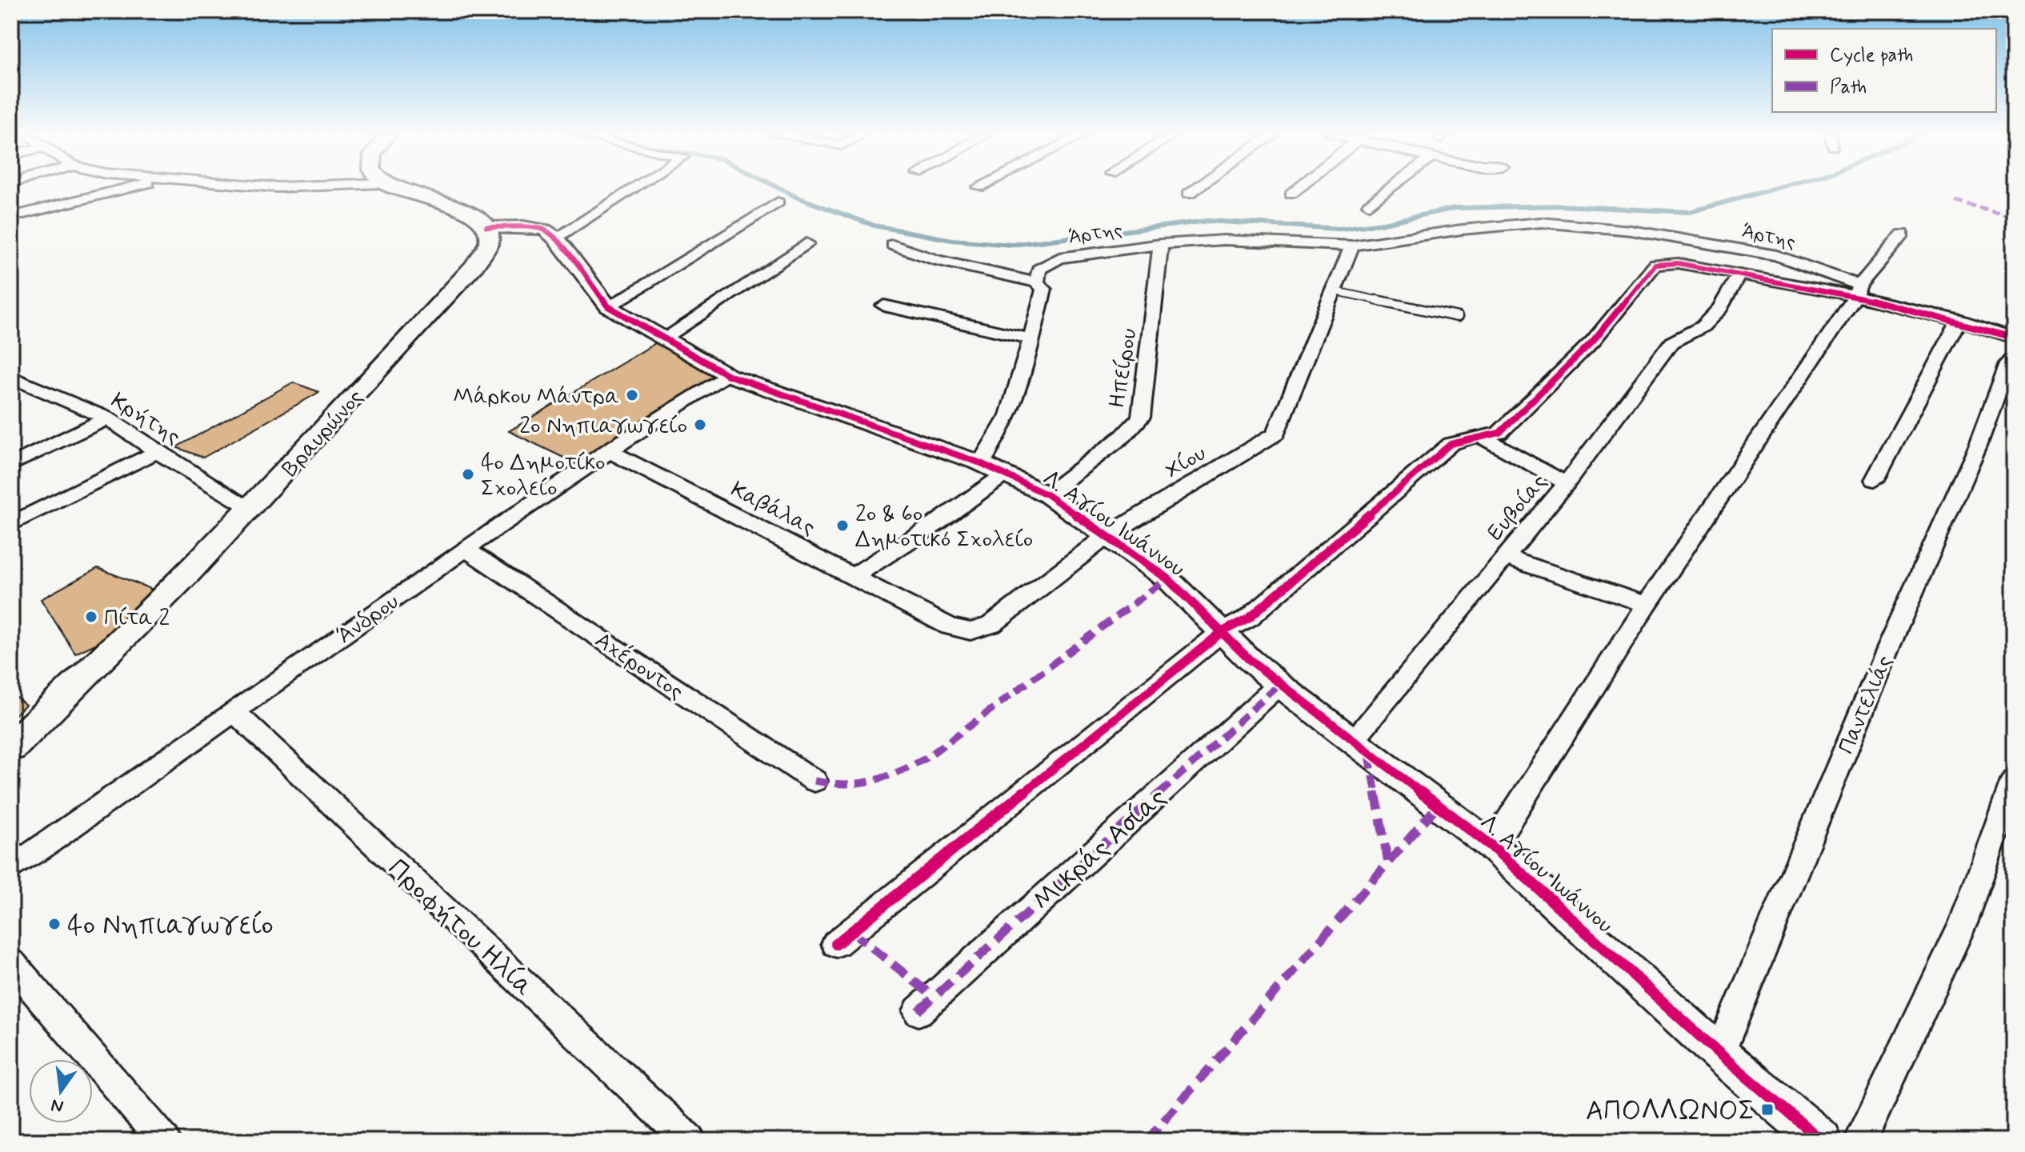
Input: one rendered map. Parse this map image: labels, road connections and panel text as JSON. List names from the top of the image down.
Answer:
{
  "streets": {
    "main road": ["Βραυρώνος"],
    "street": [
      "Άρτης",
      "Ηπείρου",
      "Κρήτης",
      "Χίου",
      "Ευβοίας",
      "Καβάλας",
      "Λ. Αγίου Ιωάννου",
      "Άνδρου",
      "Αχέροντος",
      "Παντελιάς",
      "Μικράς Ασίας",
      "Προφήτου Ηλία"
    ]
  },
  "crossings": [
    ["Άρτης", "Ηπείρου"],
    ["Άρτης", "Χίου"],
    ["Ηπείρου", "Λ. Αγίου Ιωάννου"],
    ["Κρήτης", "Βραυρώνος"],
    ["Βραυρώνος", "Λ. Αγίου Ιωάννου"],
    ["Χίου", "Καβάλας"],
    ["Χίου", "Λ. Αγίου Ιωάννου"],
    ["Ευβοίας", "Λ. Αγίου Ιωάννου"],
    ["Καβάλας", "Άνδρου"],
    ["Λ. Αγίου Ιωάννου", "Άνδρου"],
    ["Λ. Αγίου Ιωάννου", "Παντελιάς"],
    ["Λ. Αγίου Ιωάννου", "Μικράς Ασίας"],
    ["Άνδρου", "Αχέροντος"],
    ["Άνδρου", "Προφήτου Ηλία"]
  ],
  "places": {
    "other": [
      "Μάρκου Μάντρα",
      "2ο Νηπιαγωγείο",
      "4ο Δημοτίκο Σχολείο",
      "2ο & 6ο Δημοτικό Σχολείο",
      "Πίτα 2",
      "4ο Νηπιαγωγείο"
    ],
    "transit": ["ΑΠΟΛΛΩΝΟΣ"]
  },
  "legend": ["Cycle path", "Path"],
  "north": "bottom"
}
